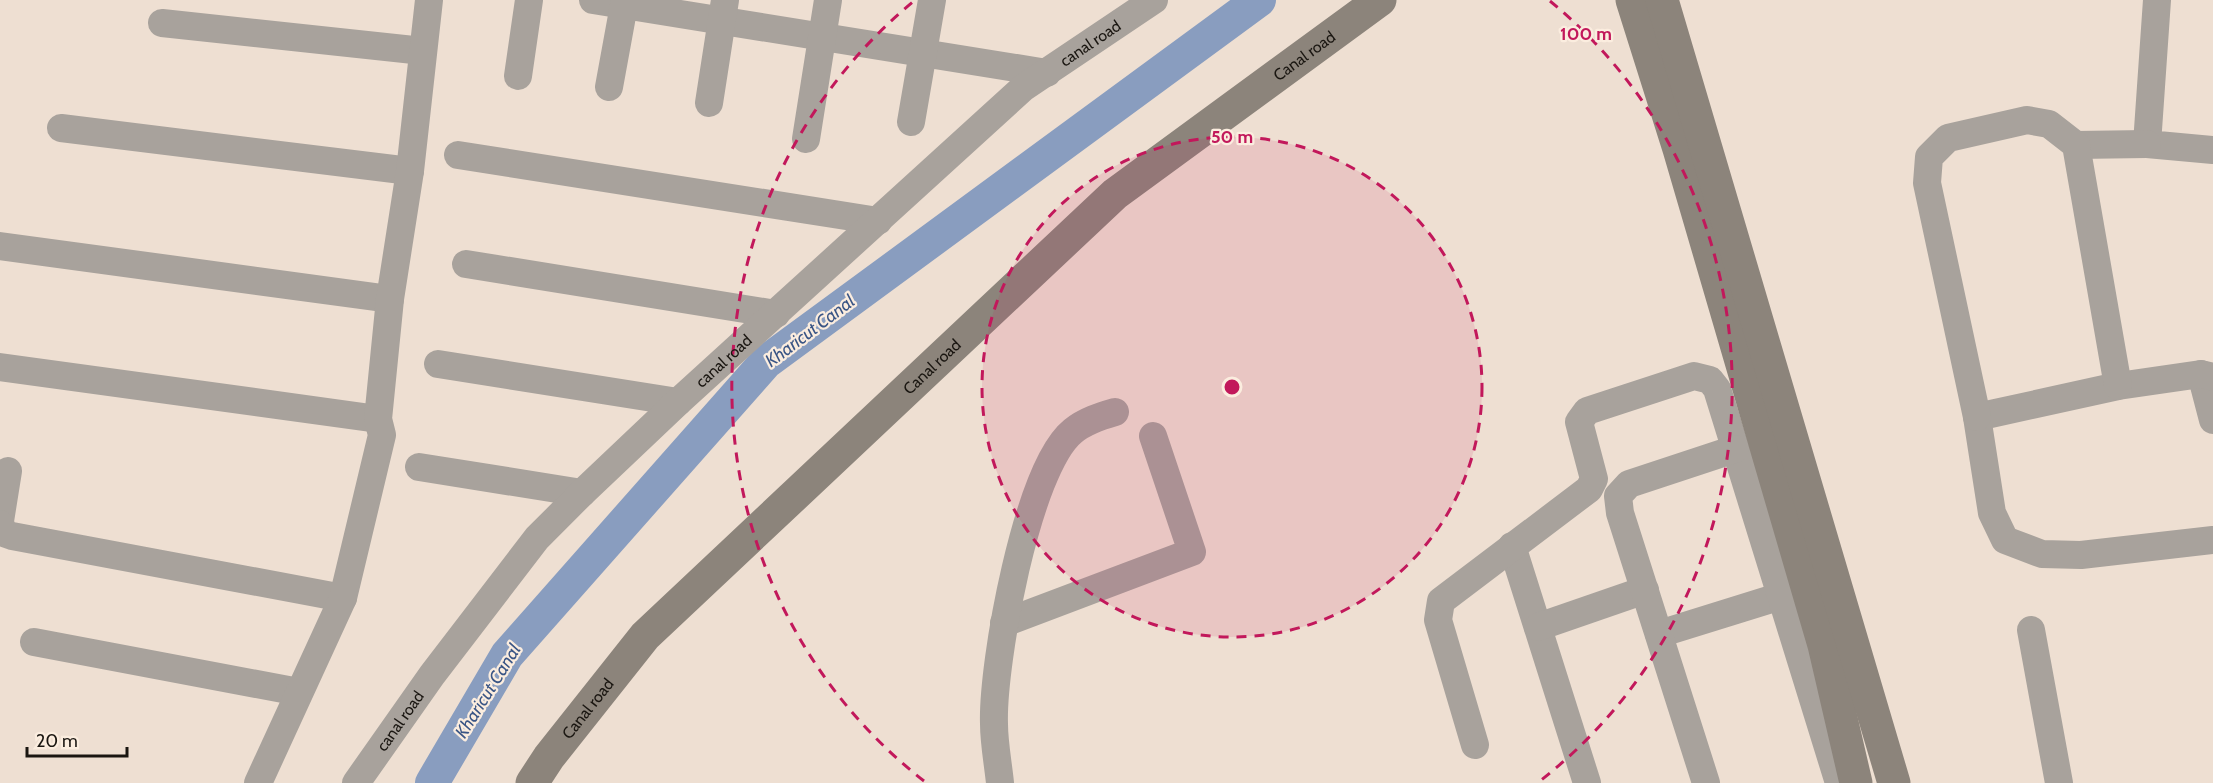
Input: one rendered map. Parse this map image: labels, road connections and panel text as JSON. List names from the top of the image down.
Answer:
{
  "streets": {
    "street": ["canal road", "Canal road"]
  },
  "water": ["Kharicut Canal"],
  "scale_bar": "20 m",
  "rings": ["100 m", "50 m"]
}
